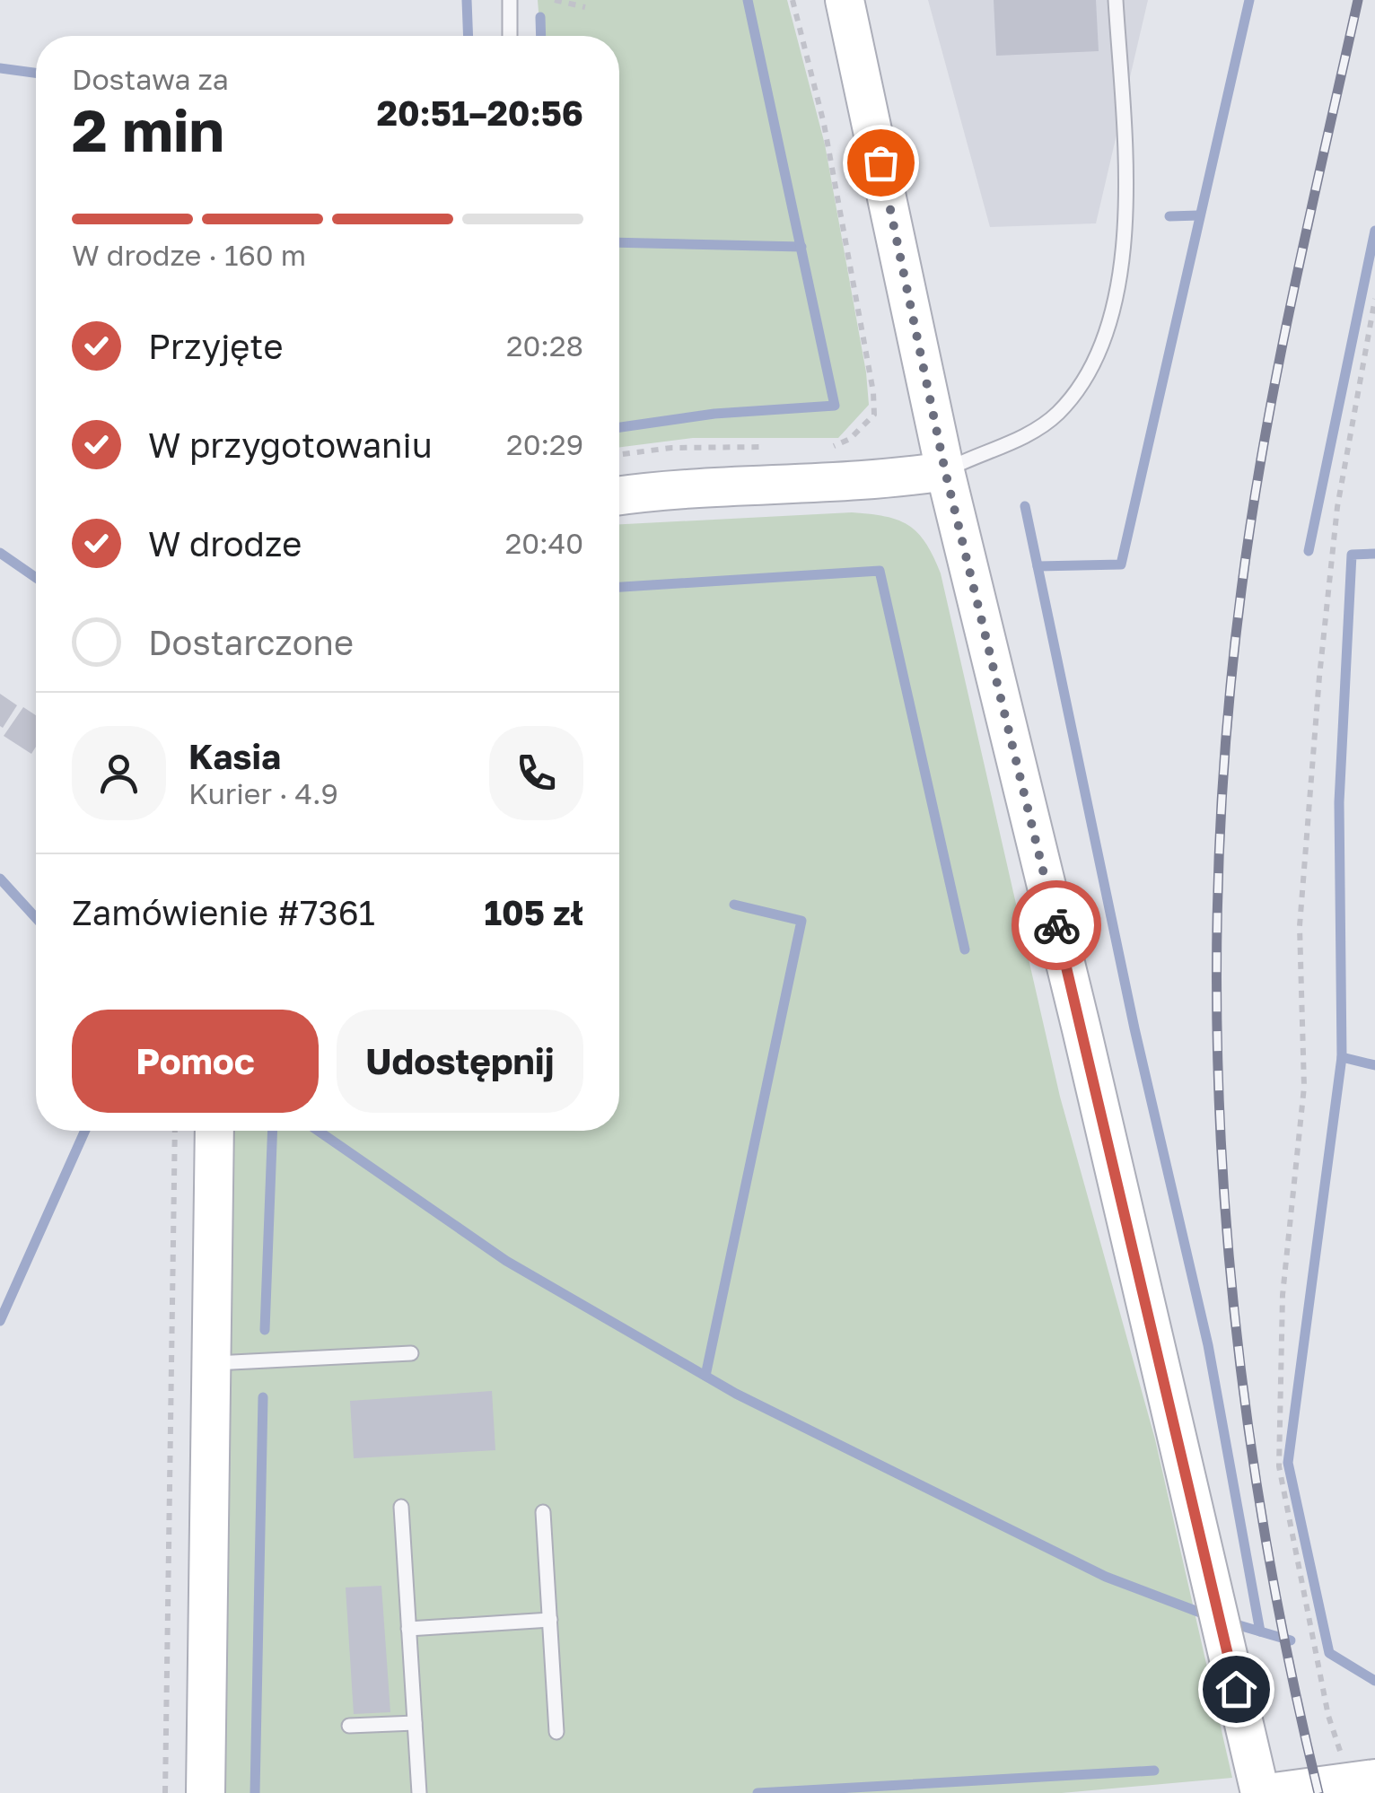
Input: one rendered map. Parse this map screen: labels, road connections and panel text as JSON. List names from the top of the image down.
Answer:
{
  "page": {
    "heading": ["2 min", "Dostawa za", "20:51–20:56"],
    "panel": [
      "Kasia",
      "Kurier · 4.9",
      "Zamówienie #7361",
      "105 zł"
    ],
    "bar": "W drodze · 160 m",
    "list": [
      ["Przyjęte", "20:28"],
      ["W przygotowaniu", "20:29"],
      ["W drodze", "20:40"],
      "Dostarczone"
    ],
    "buttons": ["Pomoc", "Udostępnij"]
  }
}
